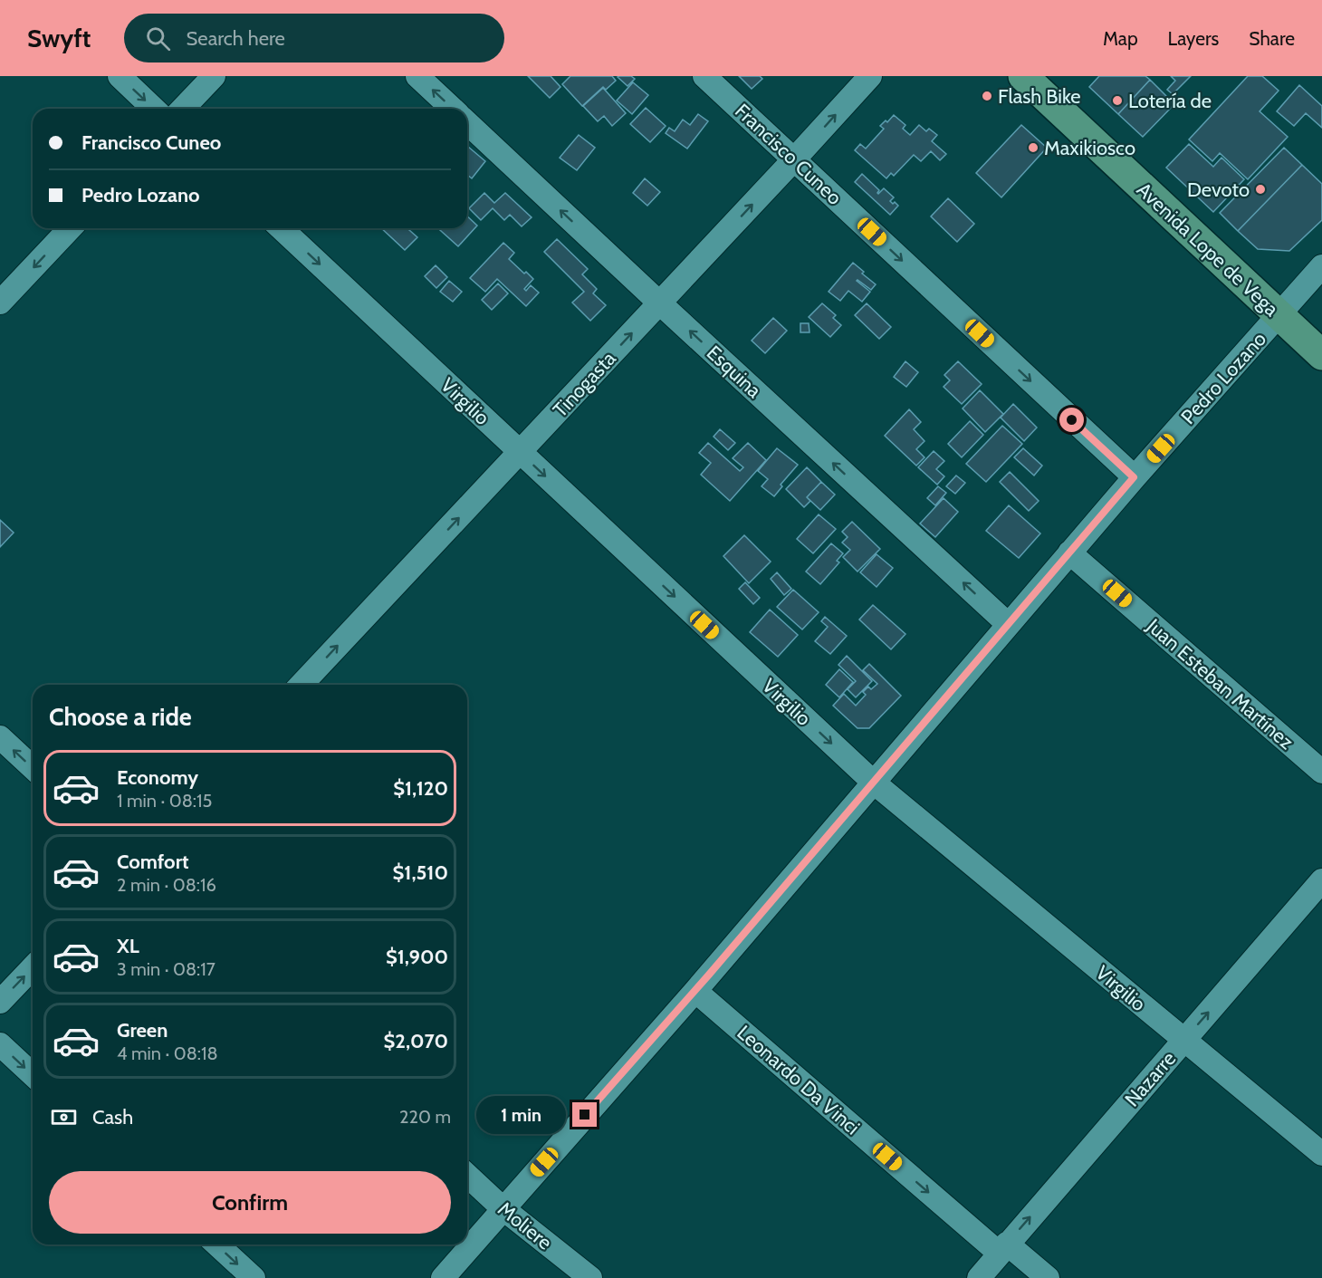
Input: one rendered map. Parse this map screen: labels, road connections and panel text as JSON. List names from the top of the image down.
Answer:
{
  "streets": {
    "main road": ["Avenida Lope de Vega"],
    "street": [
      "Francisco Cuneo",
      "Esquina",
      "Pedro Lozano",
      "Tinogasta",
      "Virgilio",
      "Juan Esteban Martínez",
      "Nazarre",
      "Leonardo Da Vinci",
      "Moliere"
    ]
  },
  "crossings": [
    ["Francisco Cuneo", "Pedro Lozano"],
    ["Francisco Cuneo", "Tinogasta"],
    ["Avenida Lope de Vega", "Pedro Lozano"],
    ["Esquina", "Pedro Lozano"],
    ["Esquina", "Tinogasta"],
    ["Pedro Lozano", "Virgilio"],
    ["Pedro Lozano", "Juan Esteban Martínez"],
    ["Pedro Lozano", "Leonardo Da Vinci"],
    ["Pedro Lozano", "Moliere"],
    ["Tinogasta", "Virgilio"],
    ["Virgilio", "Nazarre"],
    ["Nazarre", "Leonardo Da Vinci"]
  ],
  "one_way": [
    "Francisco Cuneo",
    "Esquina",
    "Tinogasta",
    "Virgilio",
    "Nazarre",
    "Leonardo Da Vinci"
  ],
  "places": [
    "Flash Bike",
    "Lotería de",
    "Maxikiosco",
    "Devoto"
  ],
  "page": {
    "header": "Swyft",
    "search": "Search here",
    "nav": ["Map", "Layers", "Share"],
    "banner": ["Francisco Cuneo", "Pedro Lozano"],
    "heading": "Choose a ride",
    "list": [
      {
        "name": "Economy",
        "note": "1 min · 08:15",
        "value": "$1,120"
      },
      {
        "name": "Comfort",
        "note": "2 min · 08:16",
        "value": "$1,510"
      },
      {
        "name": "XL",
        "note": "3 min · 08:17",
        "value": "$1,900"
      },
      {
        "name": "Green",
        "note": "4 min · 08:18",
        "value": "$2,070"
      }
    ],
    "pay": ["Cash", "220 m"],
    "bubble": "1 min",
    "buttons": "Confirm"
  }
}
